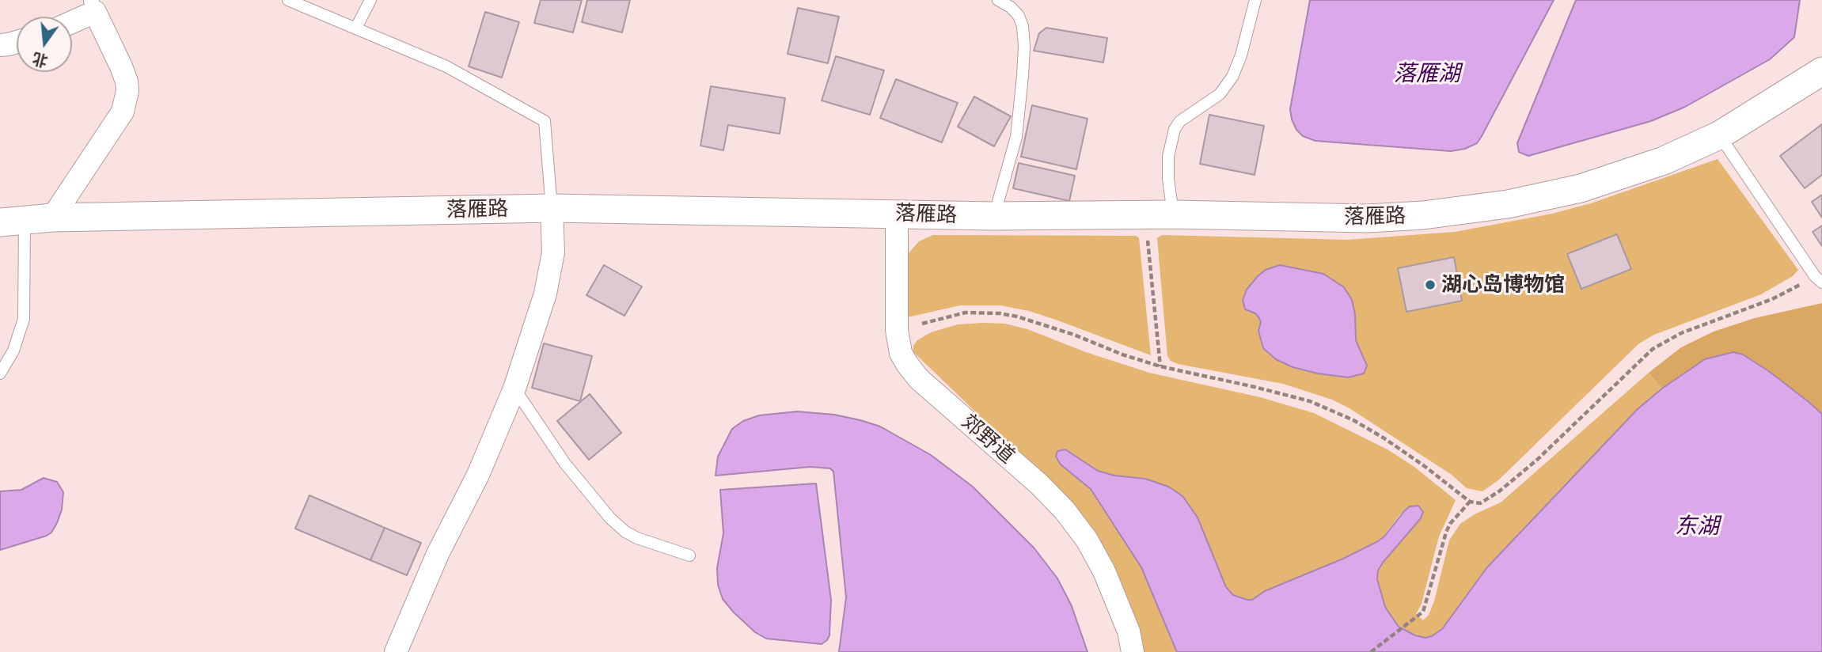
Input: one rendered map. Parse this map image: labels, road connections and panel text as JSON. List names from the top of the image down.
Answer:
{
  "streets": {
    "street": ["落雁路", "郊野道"]
  },
  "crossings": [
    ["落雁路", "郊野道"]
  ],
  "water": ["落雁湖", "东湖"],
  "places": ["湖心岛博物馆"],
  "north": "bottom"
}
